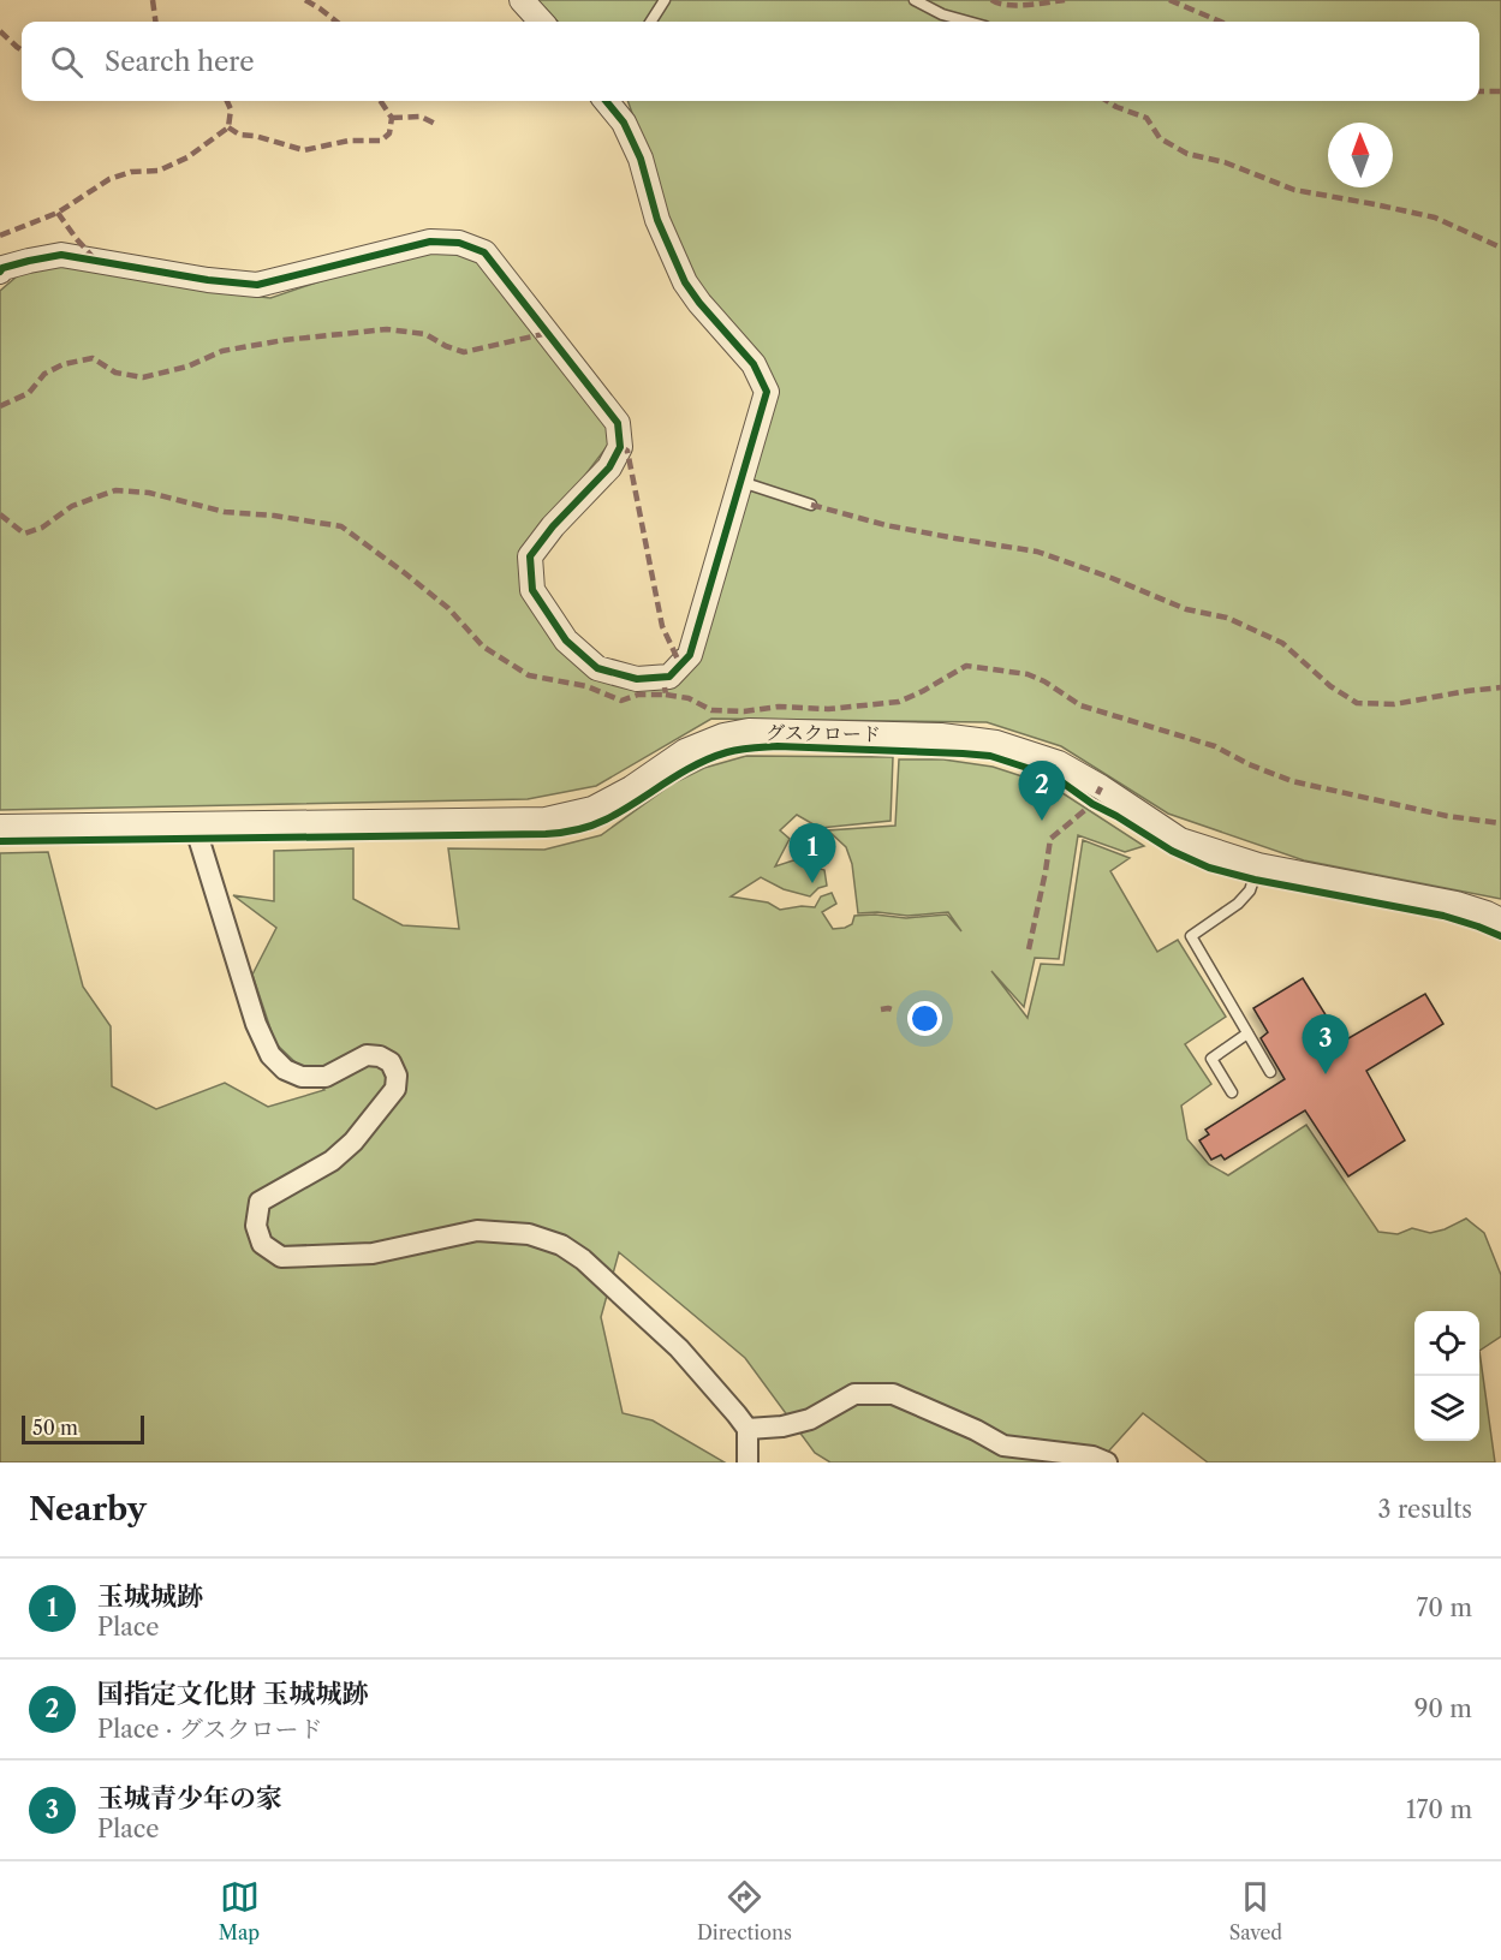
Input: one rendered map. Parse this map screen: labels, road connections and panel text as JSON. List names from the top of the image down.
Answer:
{
  "streets": {
    "street": ["グスクロード"]
  },
  "scale_bar": "50 m",
  "north": "top",
  "page": {
    "search": "Search here",
    "pins": ["2", "1", "3"],
    "scale": "50 m",
    "heading": ["Nearby", "3 results"],
    "list": [
      {
        "mark": "1",
        "name": "玉城城跡",
        "note": "Place",
        "value": "70 m"
      },
      {
        "mark": "2",
        "name": "国指定文化財 玉城城跡",
        "note": "Place · グスクロード",
        "value": "90 m"
      },
      {
        "mark": "3",
        "name": "玉城青少年の家",
        "note": "Place",
        "value": "170 m"
      }
    ],
    "nav": ["Map", "Directions", "Saved"]
  }
}
